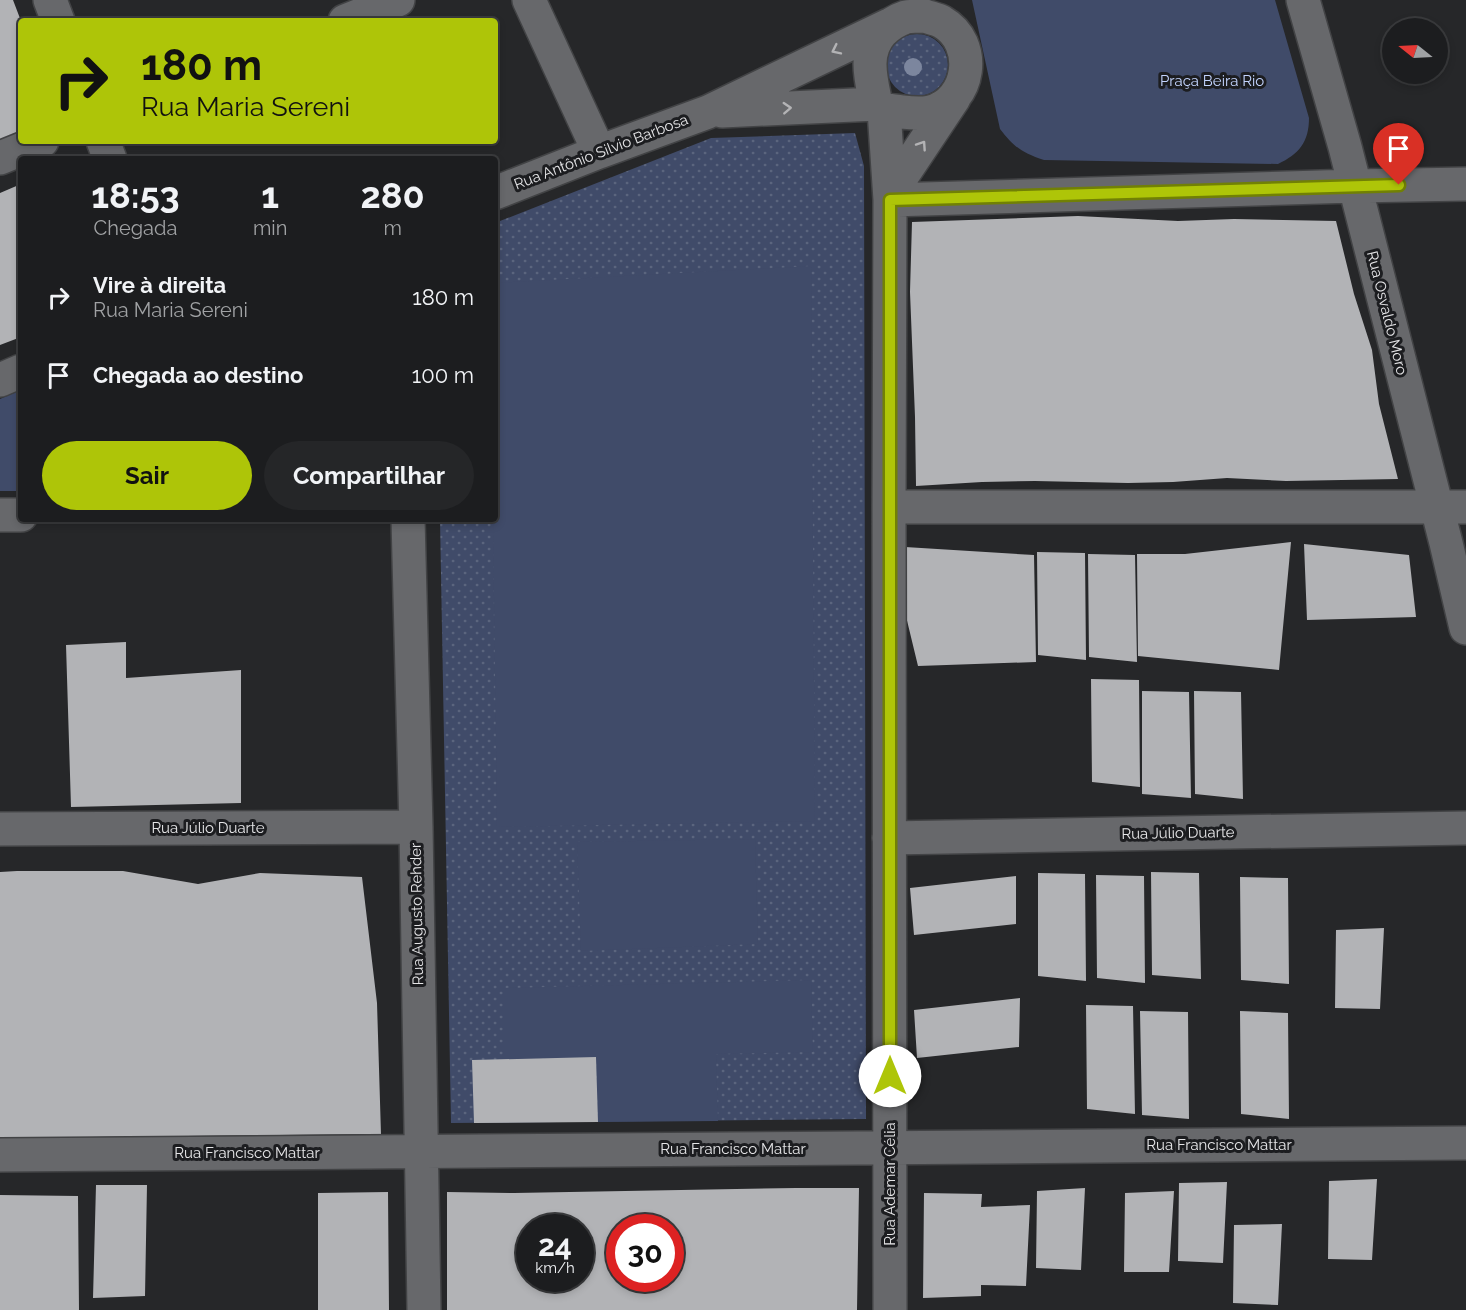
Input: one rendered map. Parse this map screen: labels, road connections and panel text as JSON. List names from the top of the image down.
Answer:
{
  "streets": {
    "street": [
      "Rua Antônio Silvio Barbosa",
      "Rua Osvaldo Moro",
      "Rua Júlio Duarte",
      "Rua Augusto Rehder",
      "Rua Francisco Mattar",
      "Rua Ademar Célia"
    ]
  },
  "crossings": [
    ["Rua Júlio Duarte", "Rua Augusto Rehder"],
    ["Rua Júlio Duarte", "Rua Ademar Célia"],
    ["Rua Augusto Rehder", "Rua Francisco Mattar"],
    ["Rua Francisco Mattar", "Rua Ademar Célia"]
  ],
  "parks": ["Praça Beira Rio"],
  "north": "left",
  "page": {
    "turn": ["180 m", "Rua Maria Sereni"],
    "eta": [
      "18:53",
      "Chegada",
      "1",
      "min",
      "280",
      "m"
    ],
    "list": [
      {
        "name": "Vire à direita",
        "note": "Rua Maria Sereni",
        "value": "180 m"
      },
      {
        "name": "Chegada ao destino",
        "value": "100 m"
      }
    ],
    "buttons": ["Sair", "Compartilhar"],
    "speed": "24 km/h",
    "limit": "30"
  }
}
